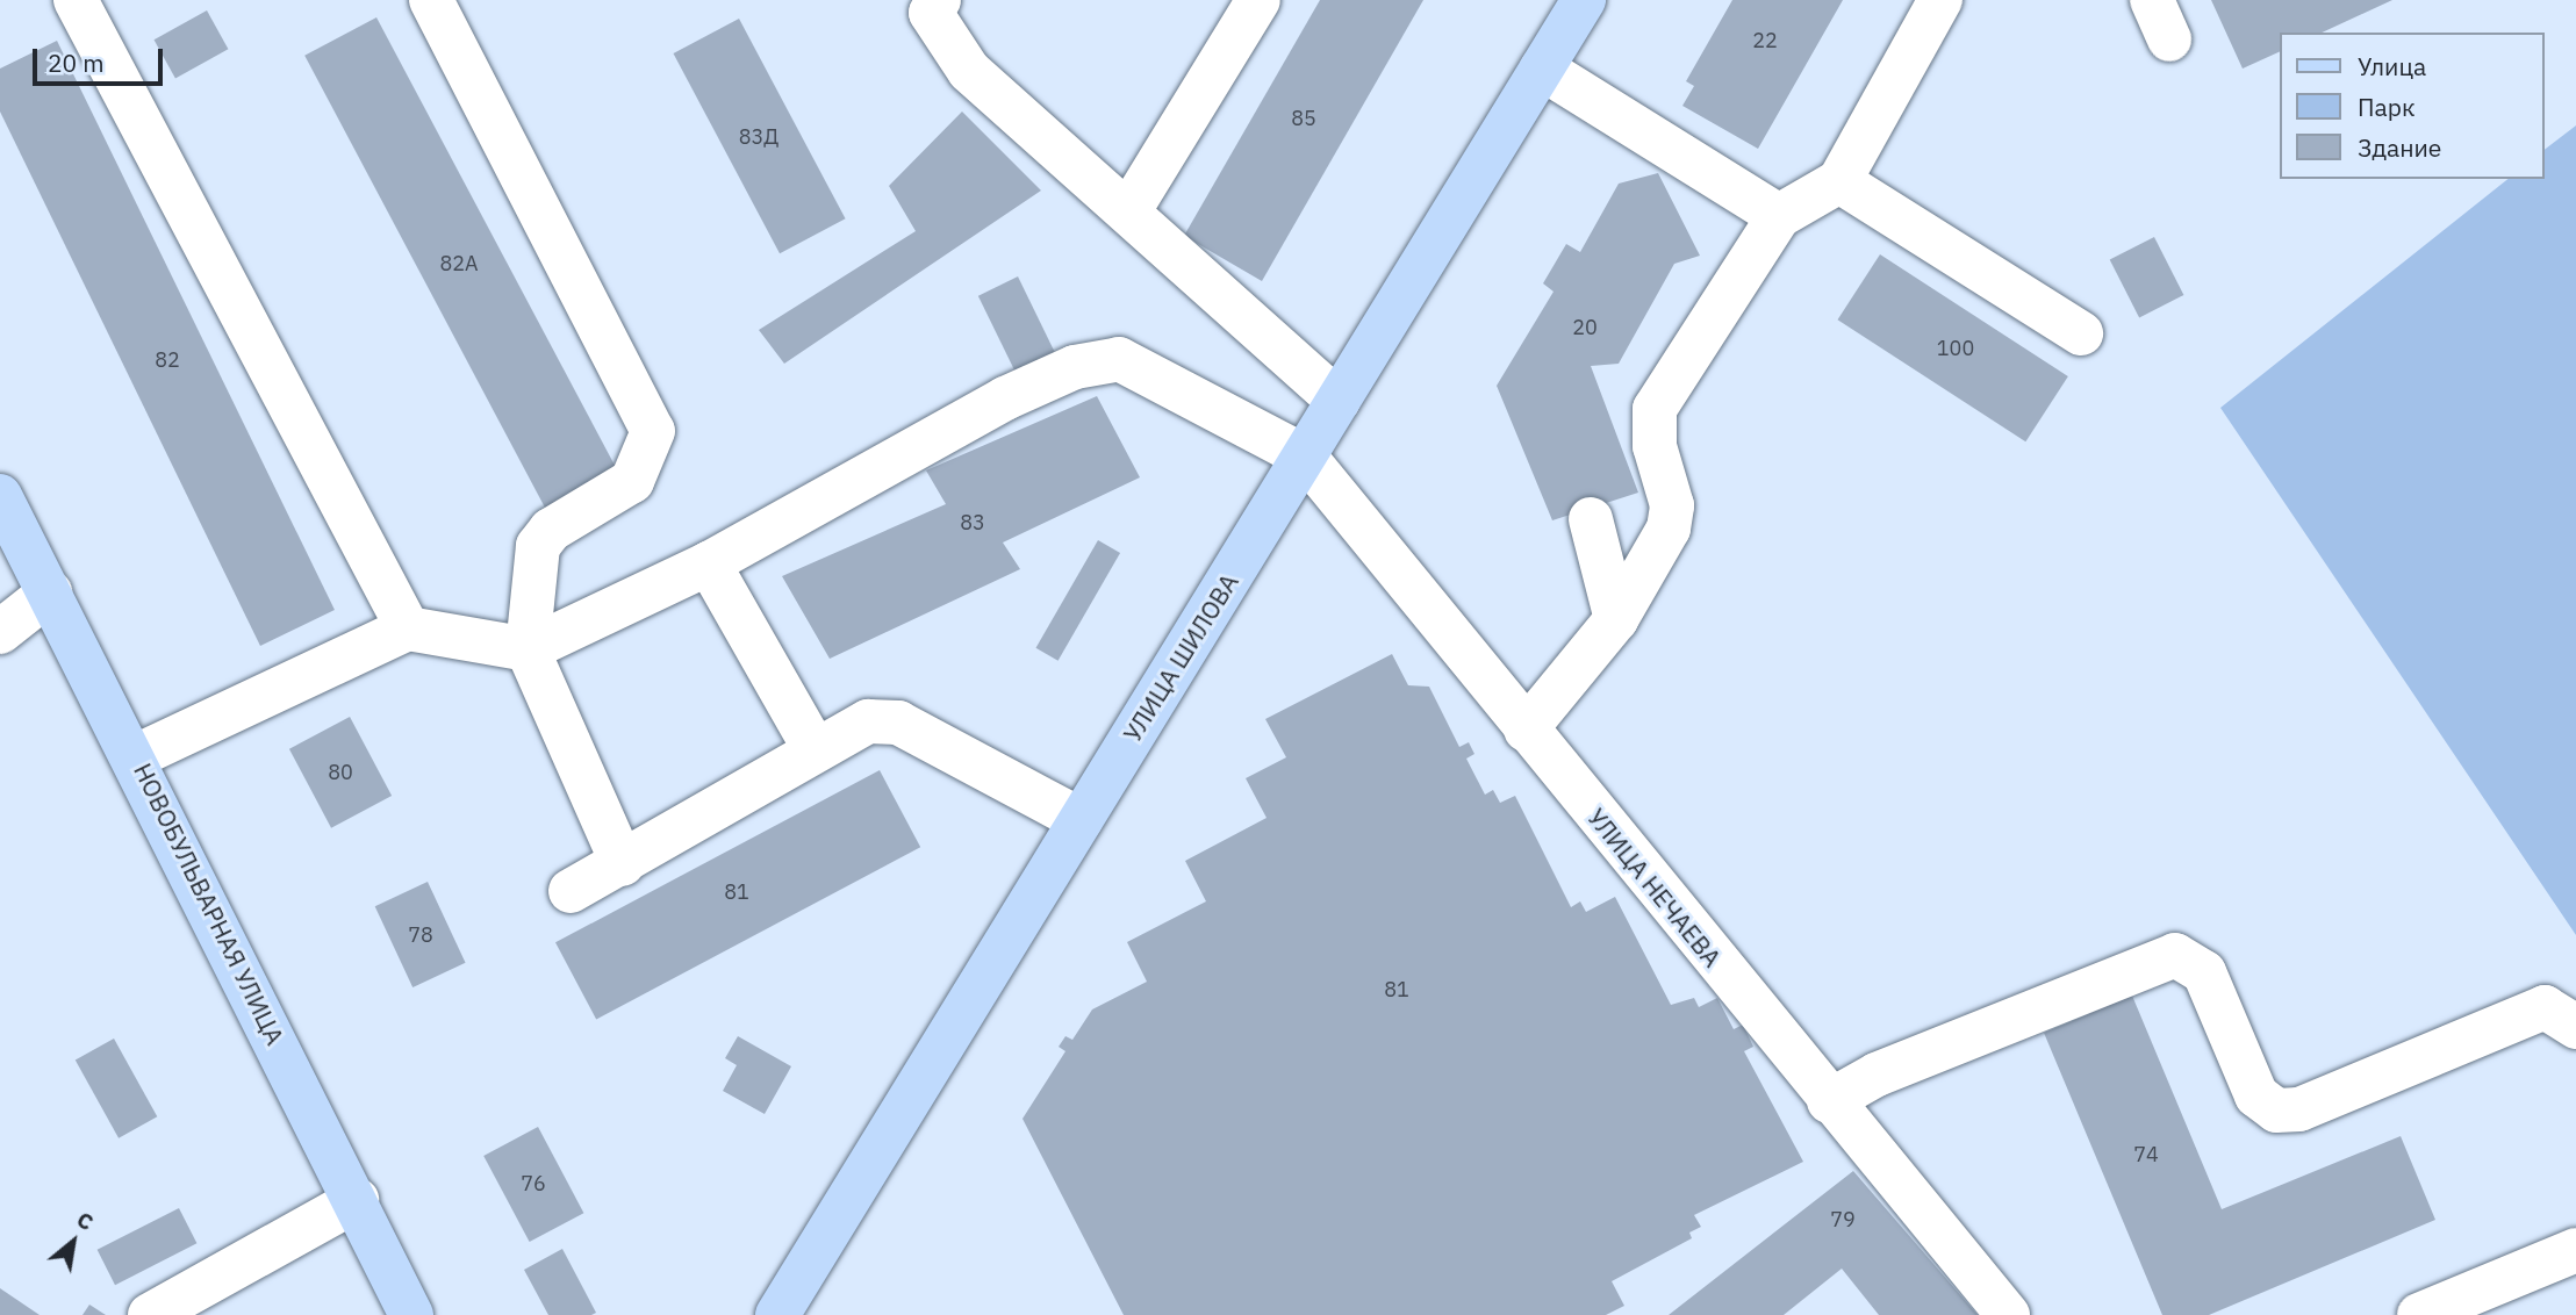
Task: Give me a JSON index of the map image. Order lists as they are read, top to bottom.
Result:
{
  "streets": {
    "main road": ["УЛИЦА ШИЛОВА", "НОВОБУЛЬВАРНАЯ УЛИЦА"],
    "street": ["УЛИЦА НЕЧАЕВА"]
  },
  "crossings": [
    ["УЛИЦА ШИЛОВА", "УЛИЦА НЕЧАЕВА"]
  ],
  "house_numbers": [
    "22",
    "85",
    "83Д",
    "82А",
    "20",
    "100",
    "82",
    "83",
    "80",
    "81",
    "78",
    "81",
    "74",
    "76",
    "79"
  ],
  "legend": ["Улица", "Парк", "Здание"],
  "scale_bar": "20 m",
  "north": "top right"
}
